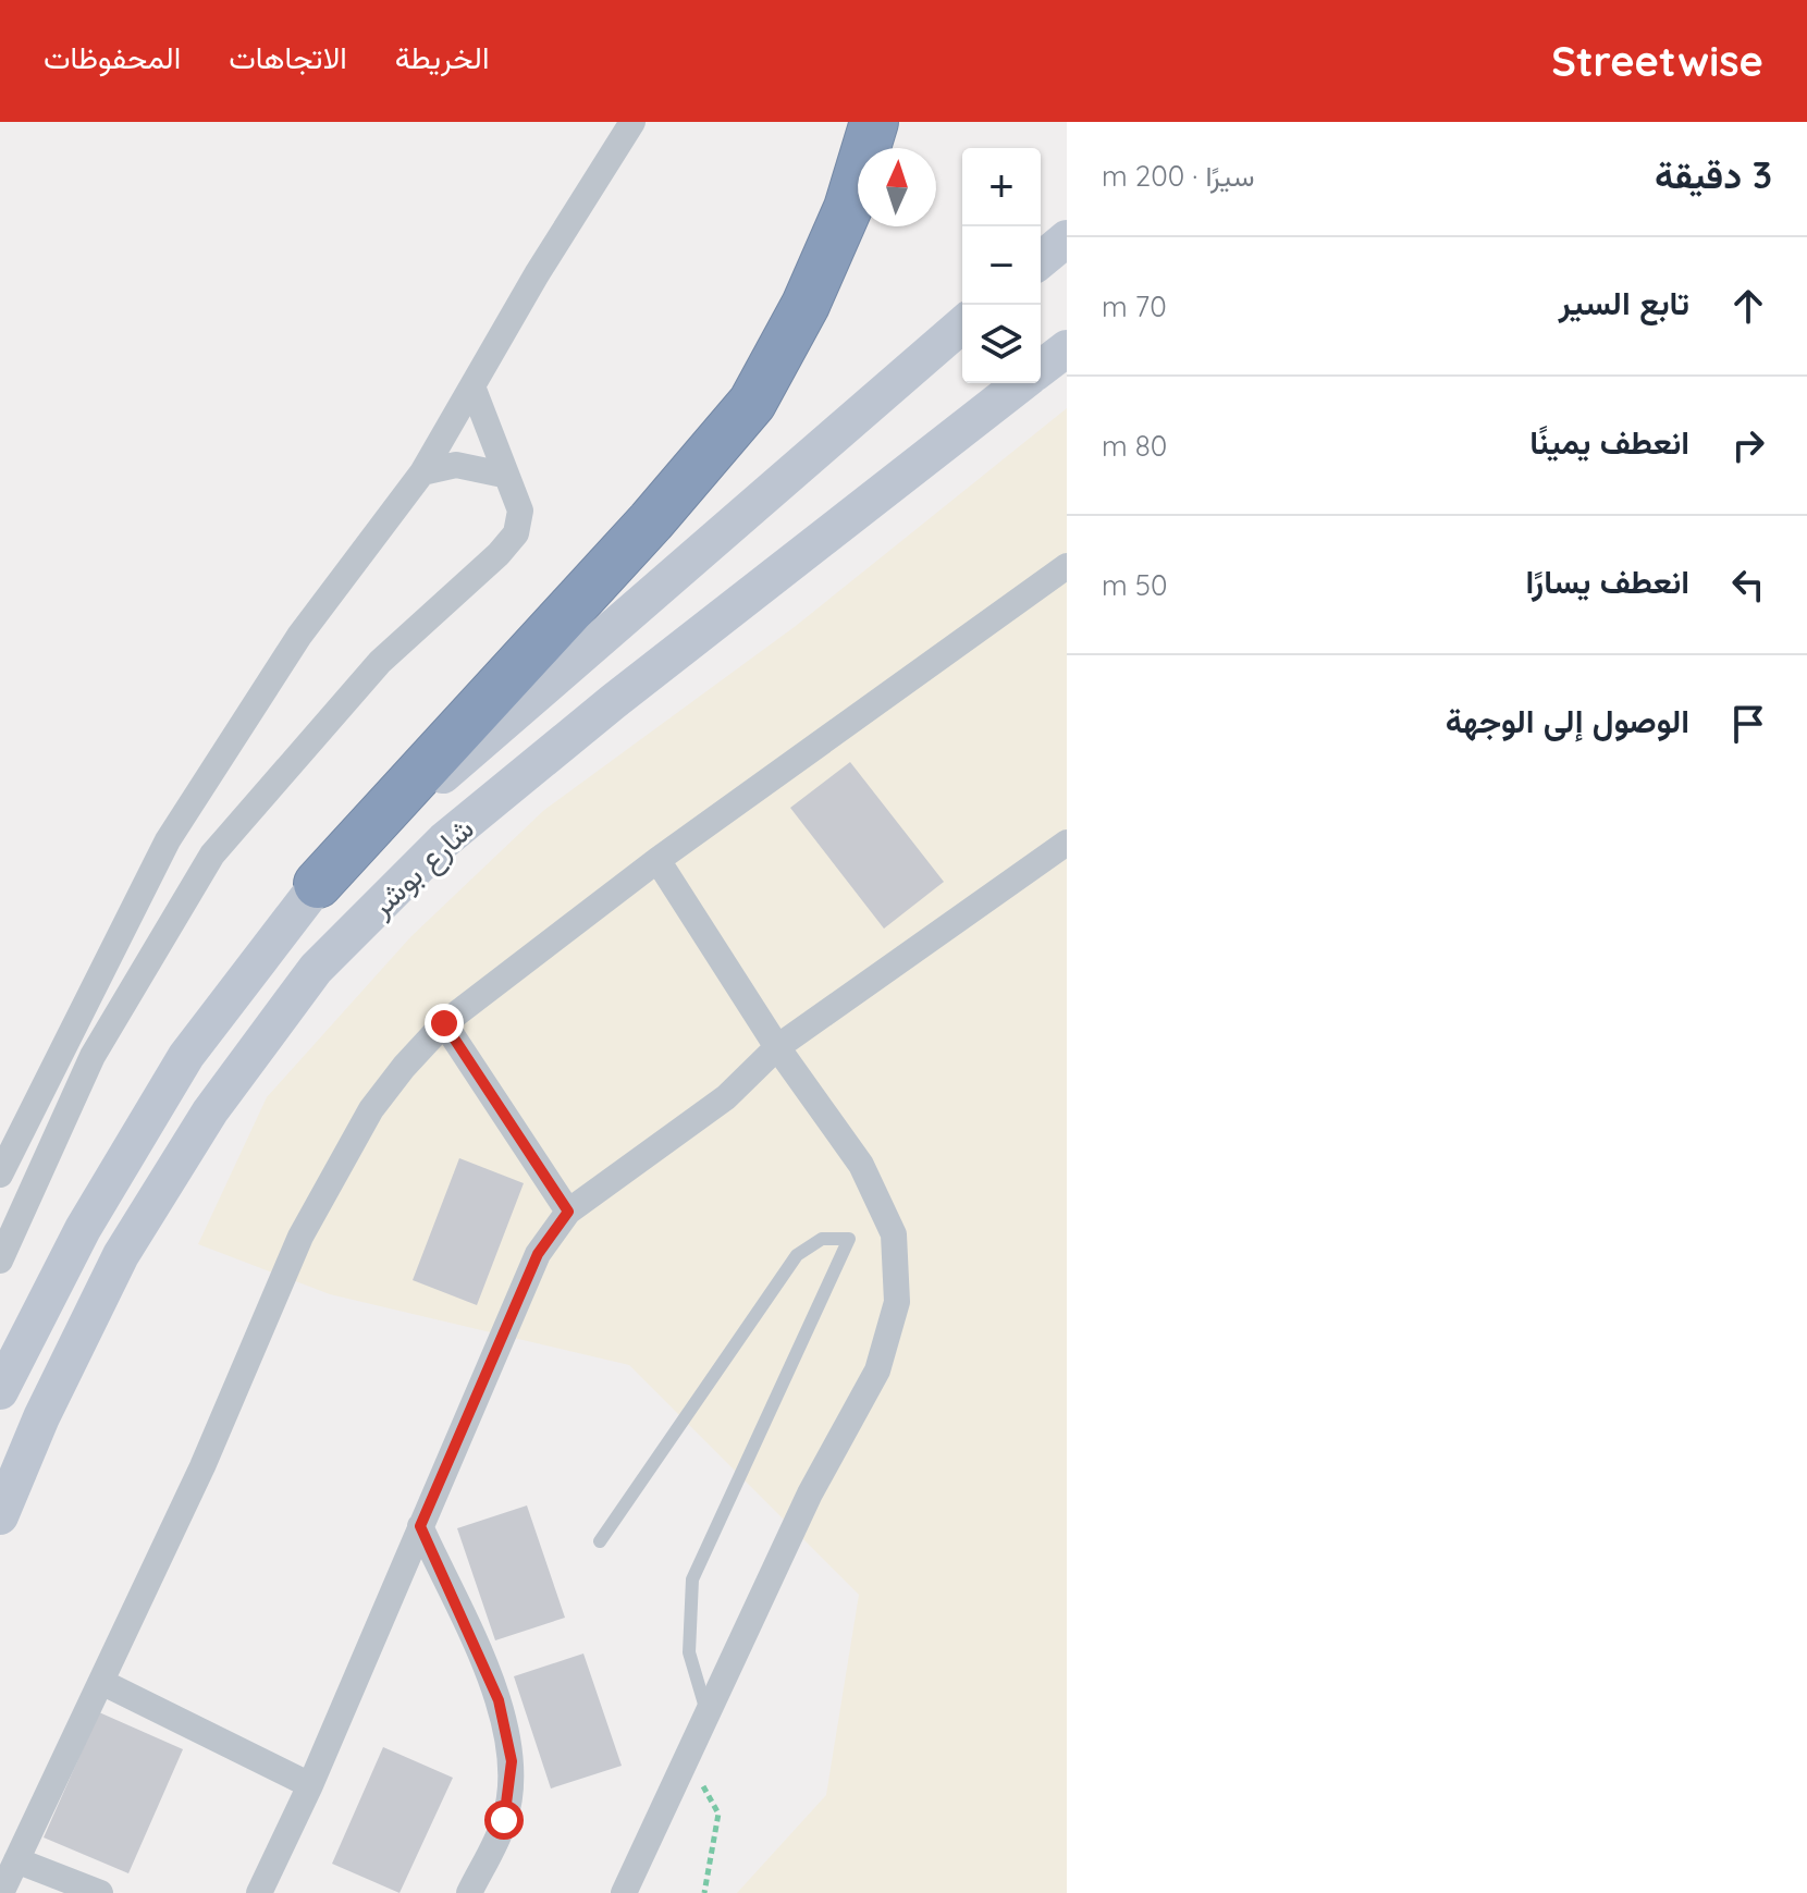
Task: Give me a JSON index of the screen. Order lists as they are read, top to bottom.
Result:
{
  "streets": {
    "main road": ["شارع بوشر"]
  },
  "north": "top",
  "page": {
    "header": "Streetwise",
    "nav": ["الخريطة", "الاتجاهات", "المحفوظات"],
    "heading": ["3 دقيقة", "سيرًا · 200 m"],
    "map_buttons": ["+", "−"],
    "list": [
      ["تابع السير", "70 m"],
      ["انعطف يمينًا", "80 m"],
      ["انعطف يسارًا", "50 m"],
      "الوصول إلى الوجهة"
    ]
  }
}
